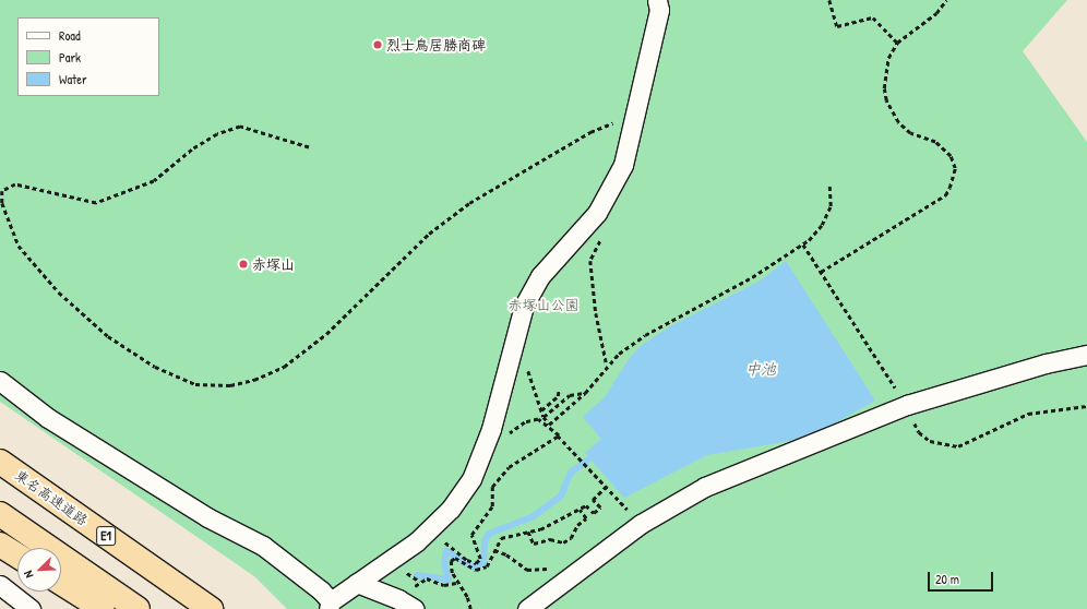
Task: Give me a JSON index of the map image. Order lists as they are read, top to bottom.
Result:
{
  "streets": {
    "highway": ["東名高速道路", "E1"]
  },
  "water": ["中池"],
  "parks": ["赤塚山公園"],
  "places": ["烈士鳥居勝商碑", "赤塚山"],
  "legend": ["Road", "Park", "Water"],
  "scale_bar": "20 m",
  "north": "bottom left"
}
